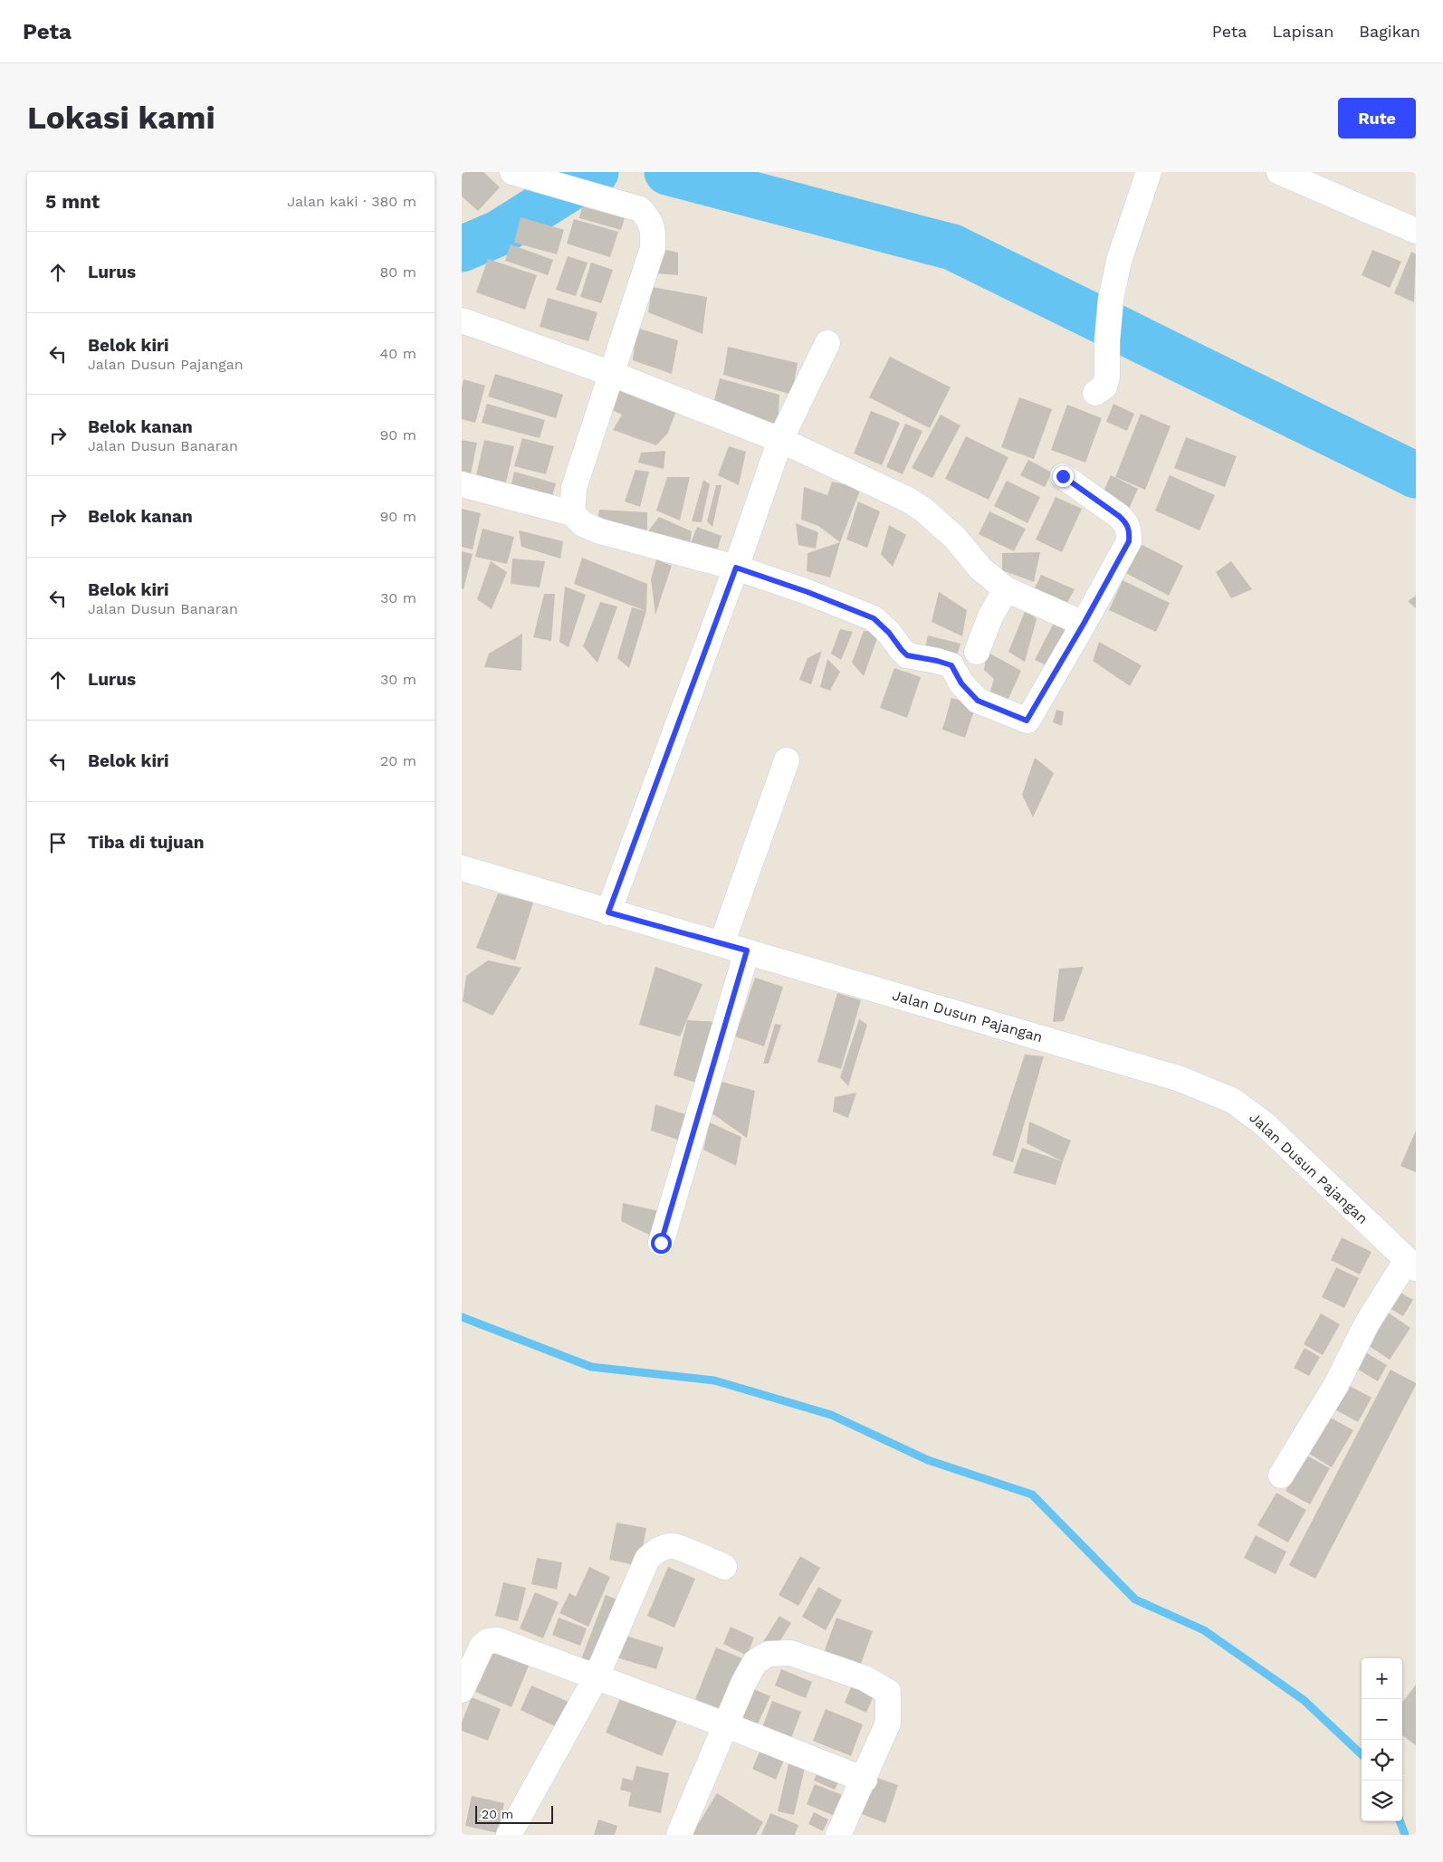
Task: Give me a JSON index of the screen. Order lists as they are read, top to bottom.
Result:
{
  "streets": {
    "street": ["Jalan Dusun Pajangan"]
  },
  "scale_bar": "20 m",
  "page": {
    "header": "Peta",
    "nav": ["Peta", "Lapisan", "Bagikan"],
    "buttons": "Rute",
    "title": "Lokasi kami",
    "heading": ["5 mnt", "Jalan kaki · 380 m"],
    "list": [
      ["Lurus", "80 m"],
      ["Belok kiri", "Jalan Dusun Pajangan", "40 m"],
      ["Belok kanan", "Jalan Dusun Banaran", "90 m"],
      ["Belok kanan", "90 m"],
      ["Belok kiri", "Jalan Dusun Banaran", "30 m"],
      ["Lurus", "30 m"],
      ["Belok kiri", "20 m"],
      "Tiba di tujuan"
    ],
    "map_buttons": ["+", "−"],
    "scale": "20 m"
  }
}
